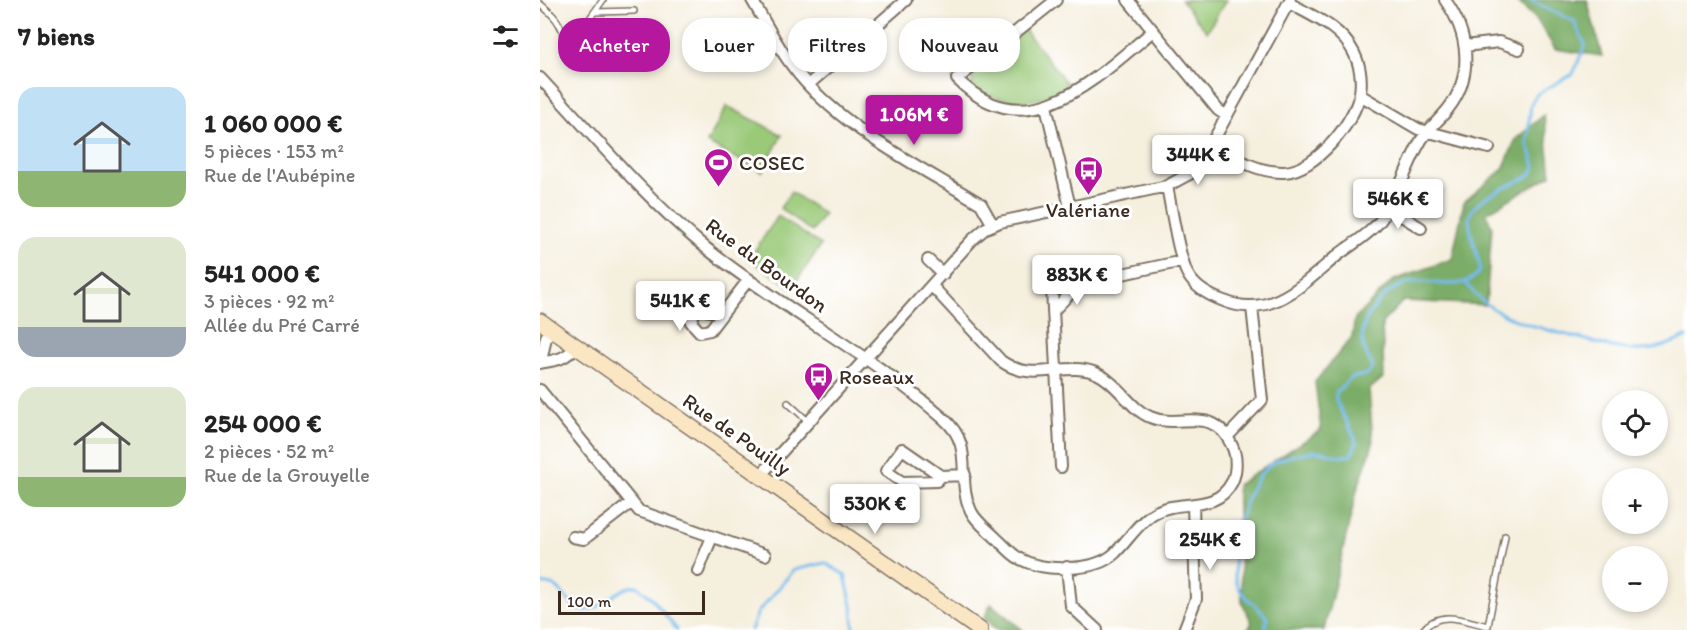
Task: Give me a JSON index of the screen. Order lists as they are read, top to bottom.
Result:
{
  "streets": {
    "main road": ["Rue de Pouilly"],
    "street": ["Rue du Bourdon"]
  },
  "places": {
    "sports": ["COSEC"],
    "bus stop": ["Valériane", "Roseaux"]
  },
  "scale_bar": "100 m",
  "page": {
    "heading": "7 biens",
    "chip": [
      "Acheter",
      "Louer",
      "Filtres",
      "Nouveau"
    ],
    "list": [
      {
        "name": "1 060 000 €",
        "note": "5 pièces · 153 m² · Rue de l'Aubépine"
      },
      {
        "name": "541 000 €",
        "note": "3 pièces · 92 m² · Allée du Pré Carré"
      },
      {
        "name": "254 000 €",
        "note": "2 pièces · 52 m² · Rue de la Grouyelle"
      }
    ],
    "price": [
      "1.06M €",
      "344K €",
      "546K €",
      "883K €",
      "541K €",
      "530K €",
      "254K €"
    ],
    "map_buttons": ["+", "−"],
    "scale": "100 m"
  }
}
